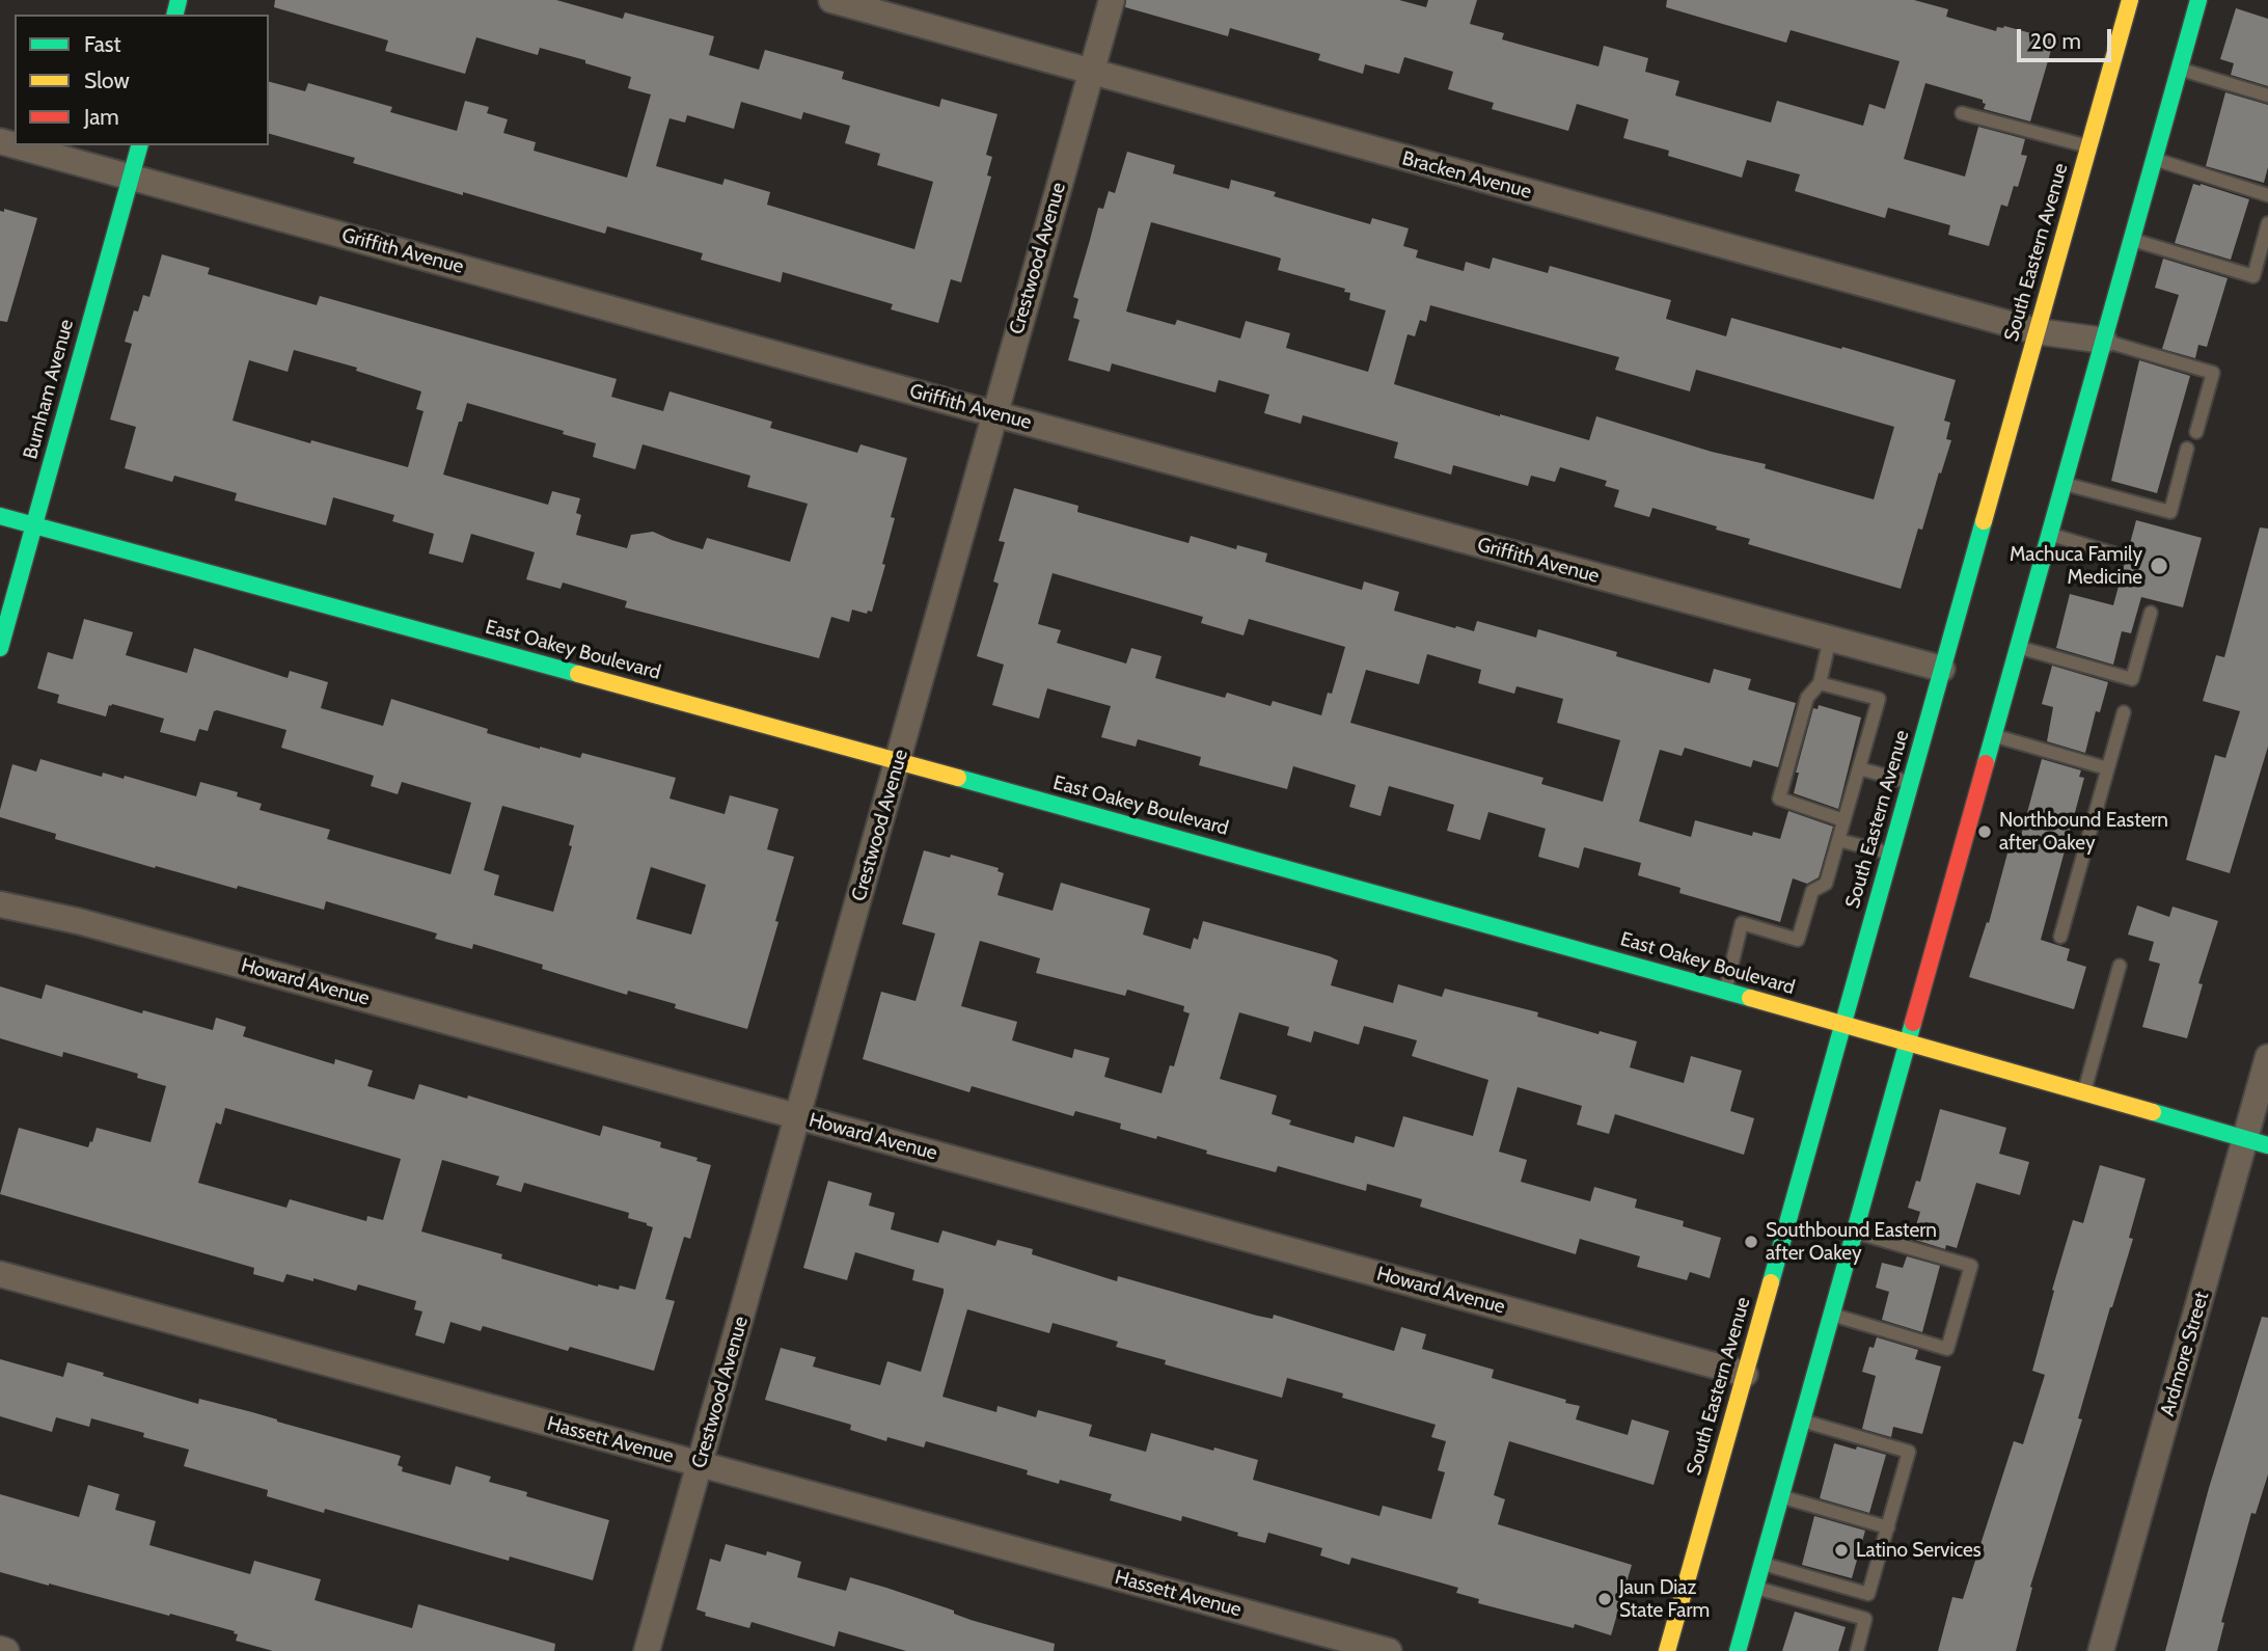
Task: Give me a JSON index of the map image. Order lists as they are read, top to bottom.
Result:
{
  "streets": {
    "main road": ["South Eastern Avenue", "Burnham Avenue", "East Oakey Boulevard"],
    "street": [
      "Bracken Avenue",
      "Griffith Avenue",
      "Crestwood Avenue",
      "Howard Avenue",
      "Ardmore Street",
      "Hassett Avenue"
    ]
  },
  "crossings": [
    ["Bracken Avenue", "South Eastern Avenue"],
    ["Bracken Avenue", "Crestwood Avenue"],
    ["Griffith Avenue", "South Eastern Avenue"],
    ["Griffith Avenue", "Crestwood Avenue"],
    ["Griffith Avenue", "Burnham Avenue"],
    ["South Eastern Avenue", "East Oakey Boulevard"],
    ["South Eastern Avenue", "Howard Avenue"],
    ["Crestwood Avenue", "East Oakey Boulevard"],
    ["Crestwood Avenue", "Howard Avenue"],
    ["Crestwood Avenue", "Hassett Avenue"],
    ["Burnham Avenue", "East Oakey Boulevard"],
    ["East Oakey Boulevard", "Ardmore Street"]
  ],
  "places": [
    "Machuca Family Medicine",
    "Northbound Eastern after Oakey",
    "Southbound Eastern after Oakey",
    "Latino Services",
    "Jaun Diaz State Farm"
  ],
  "legend": ["Fast", "Slow", "Jam"],
  "scale_bar": "20 m"
}
